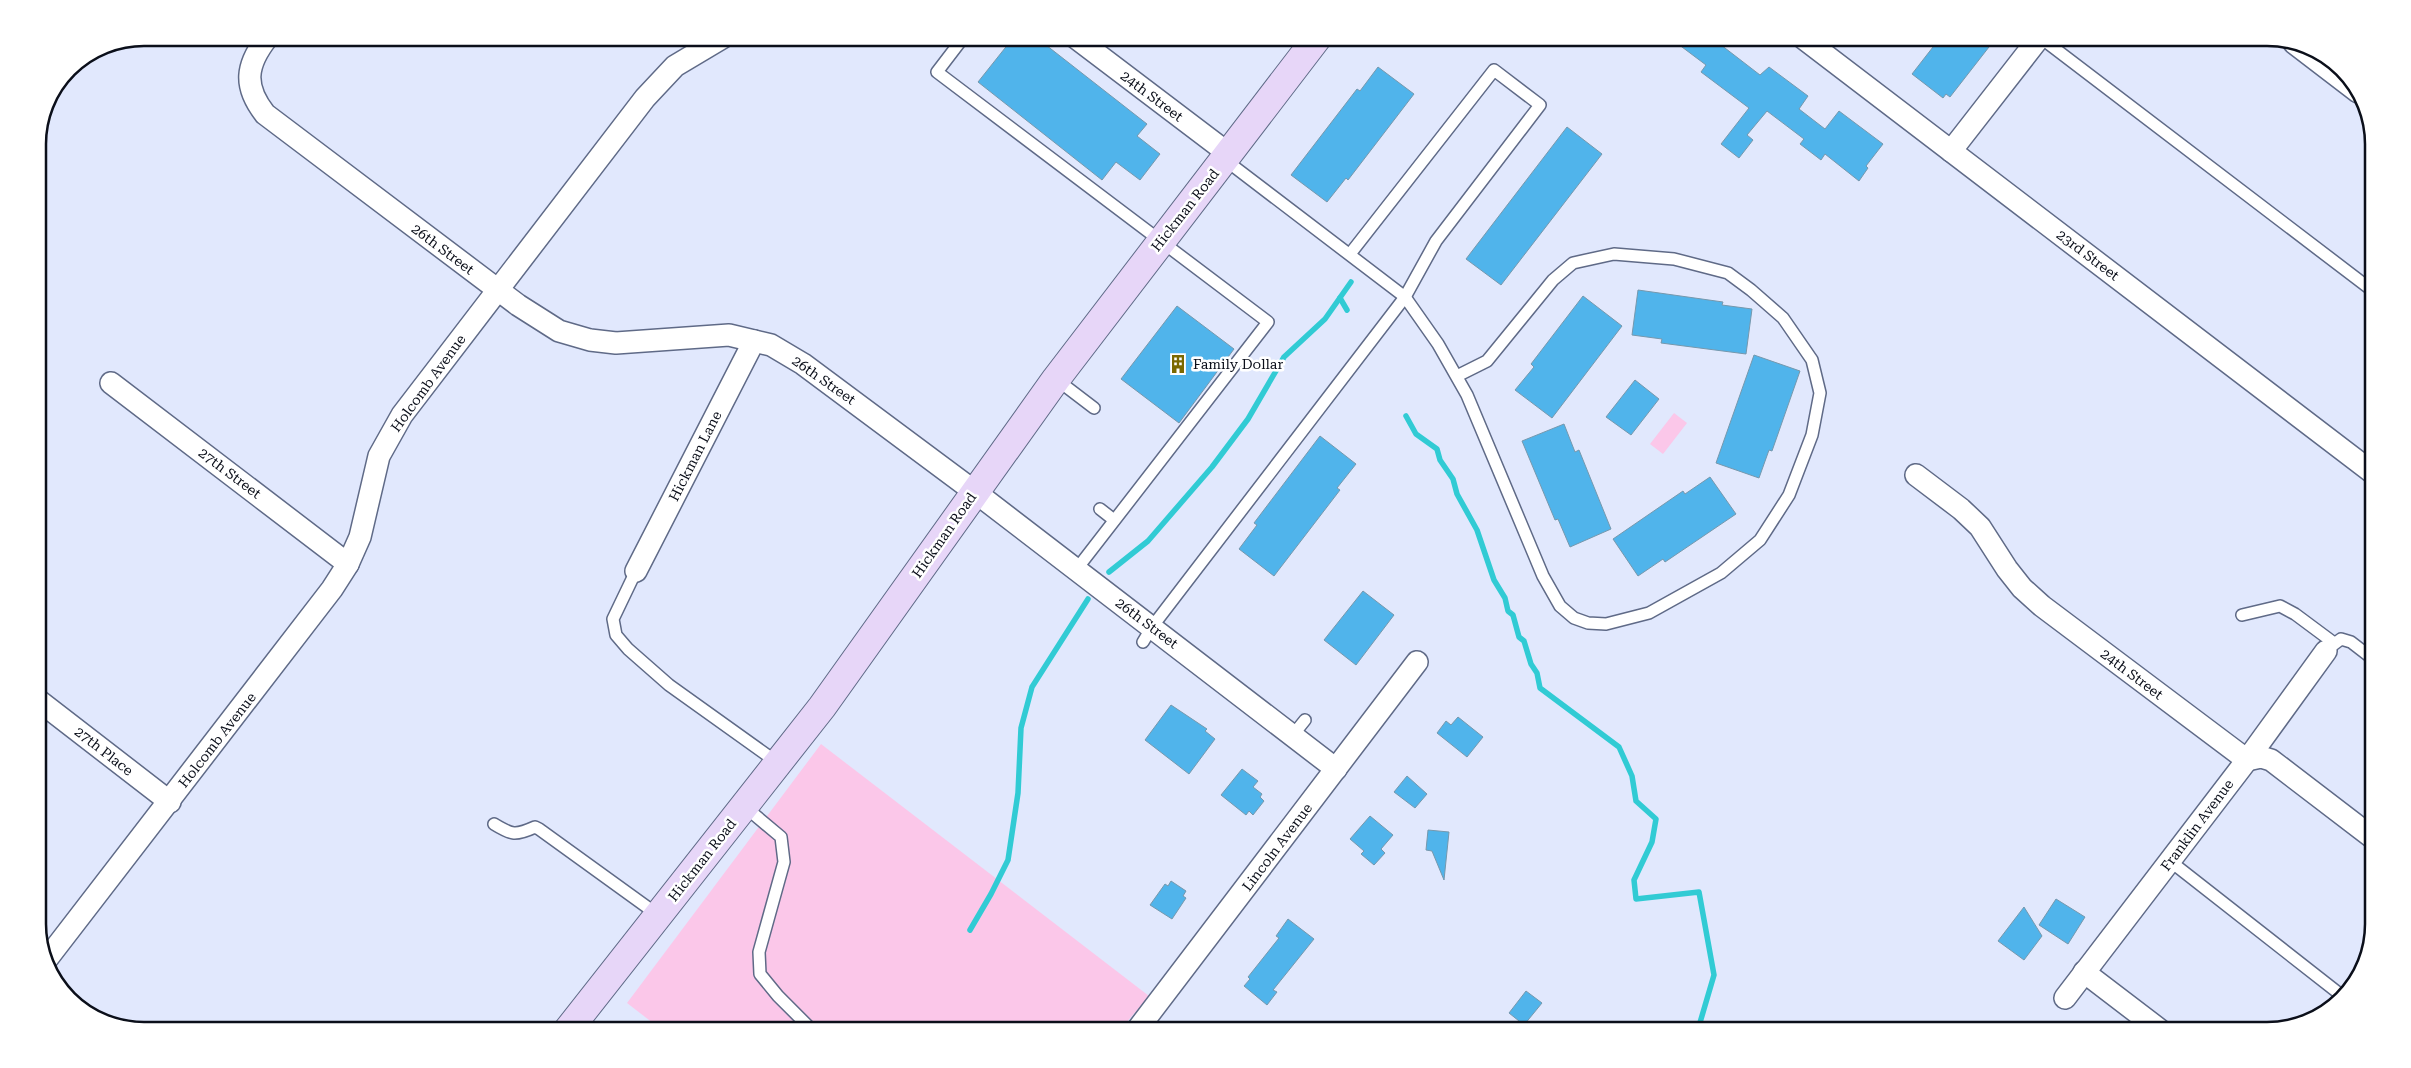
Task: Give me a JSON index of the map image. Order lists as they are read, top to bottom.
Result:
{
  "streets": {
    "main road": ["Hickman Road"],
    "street": [
      "24th Street",
      "26th Street",
      "23rd Street",
      "Holcomb Avenue",
      "Hickman Lane",
      "27th Street",
      "27th Place",
      "Franklin Avenue",
      "Lincoln Avenue"
    ]
  },
  "crossings": [
    ["24th Street", "Hickman Road"],
    ["24th Street", "Franklin Avenue"],
    ["Hickman Road", "26th Street"],
    ["26th Street", "Holcomb Avenue"],
    ["26th Street", "Hickman Lane"],
    ["26th Street", "Lincoln Avenue"],
    ["Holcomb Avenue", "27th Street"],
    ["Holcomb Avenue", "27th Place"]
  ],
  "places": {
    "building": ["Family Dollar"]
  }
}
